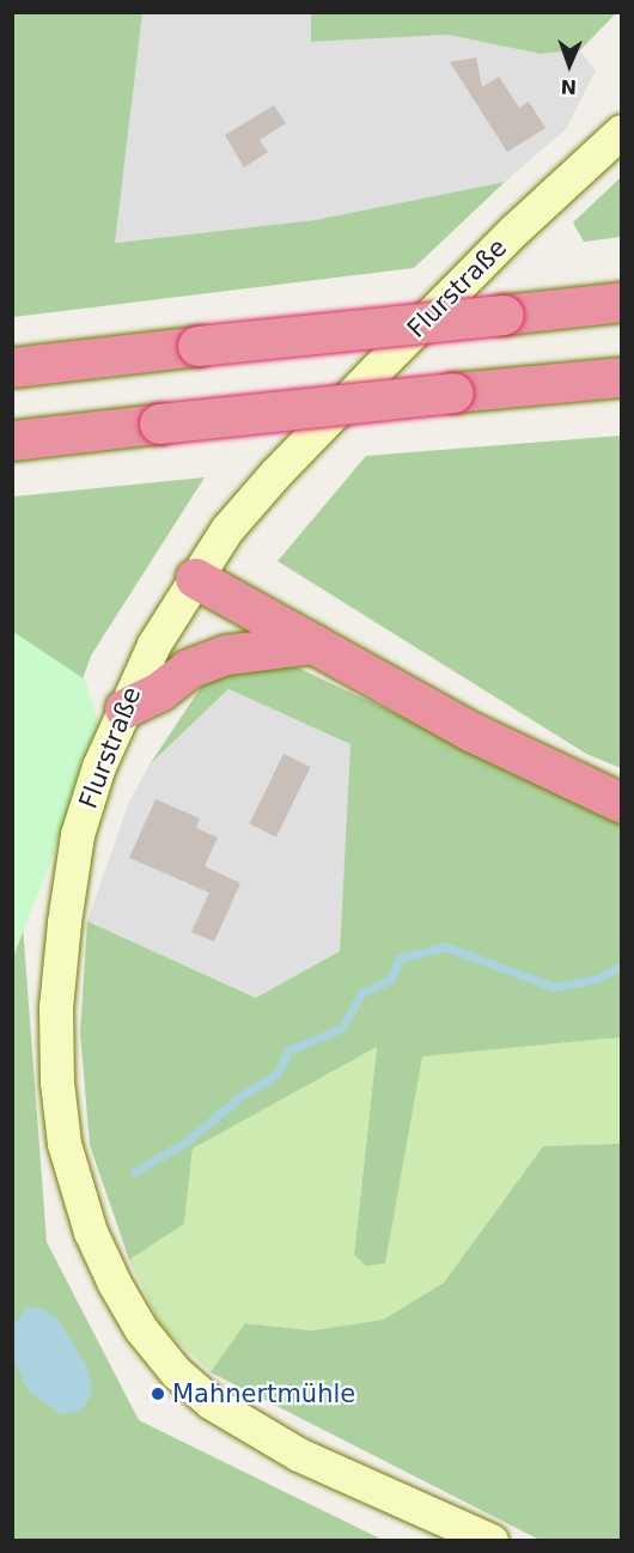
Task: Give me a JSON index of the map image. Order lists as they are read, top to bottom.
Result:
{
  "streets": {
    "main road": ["Flurstraße"]
  },
  "places": ["Mahnertmühle"],
  "north": "bottom"
}
